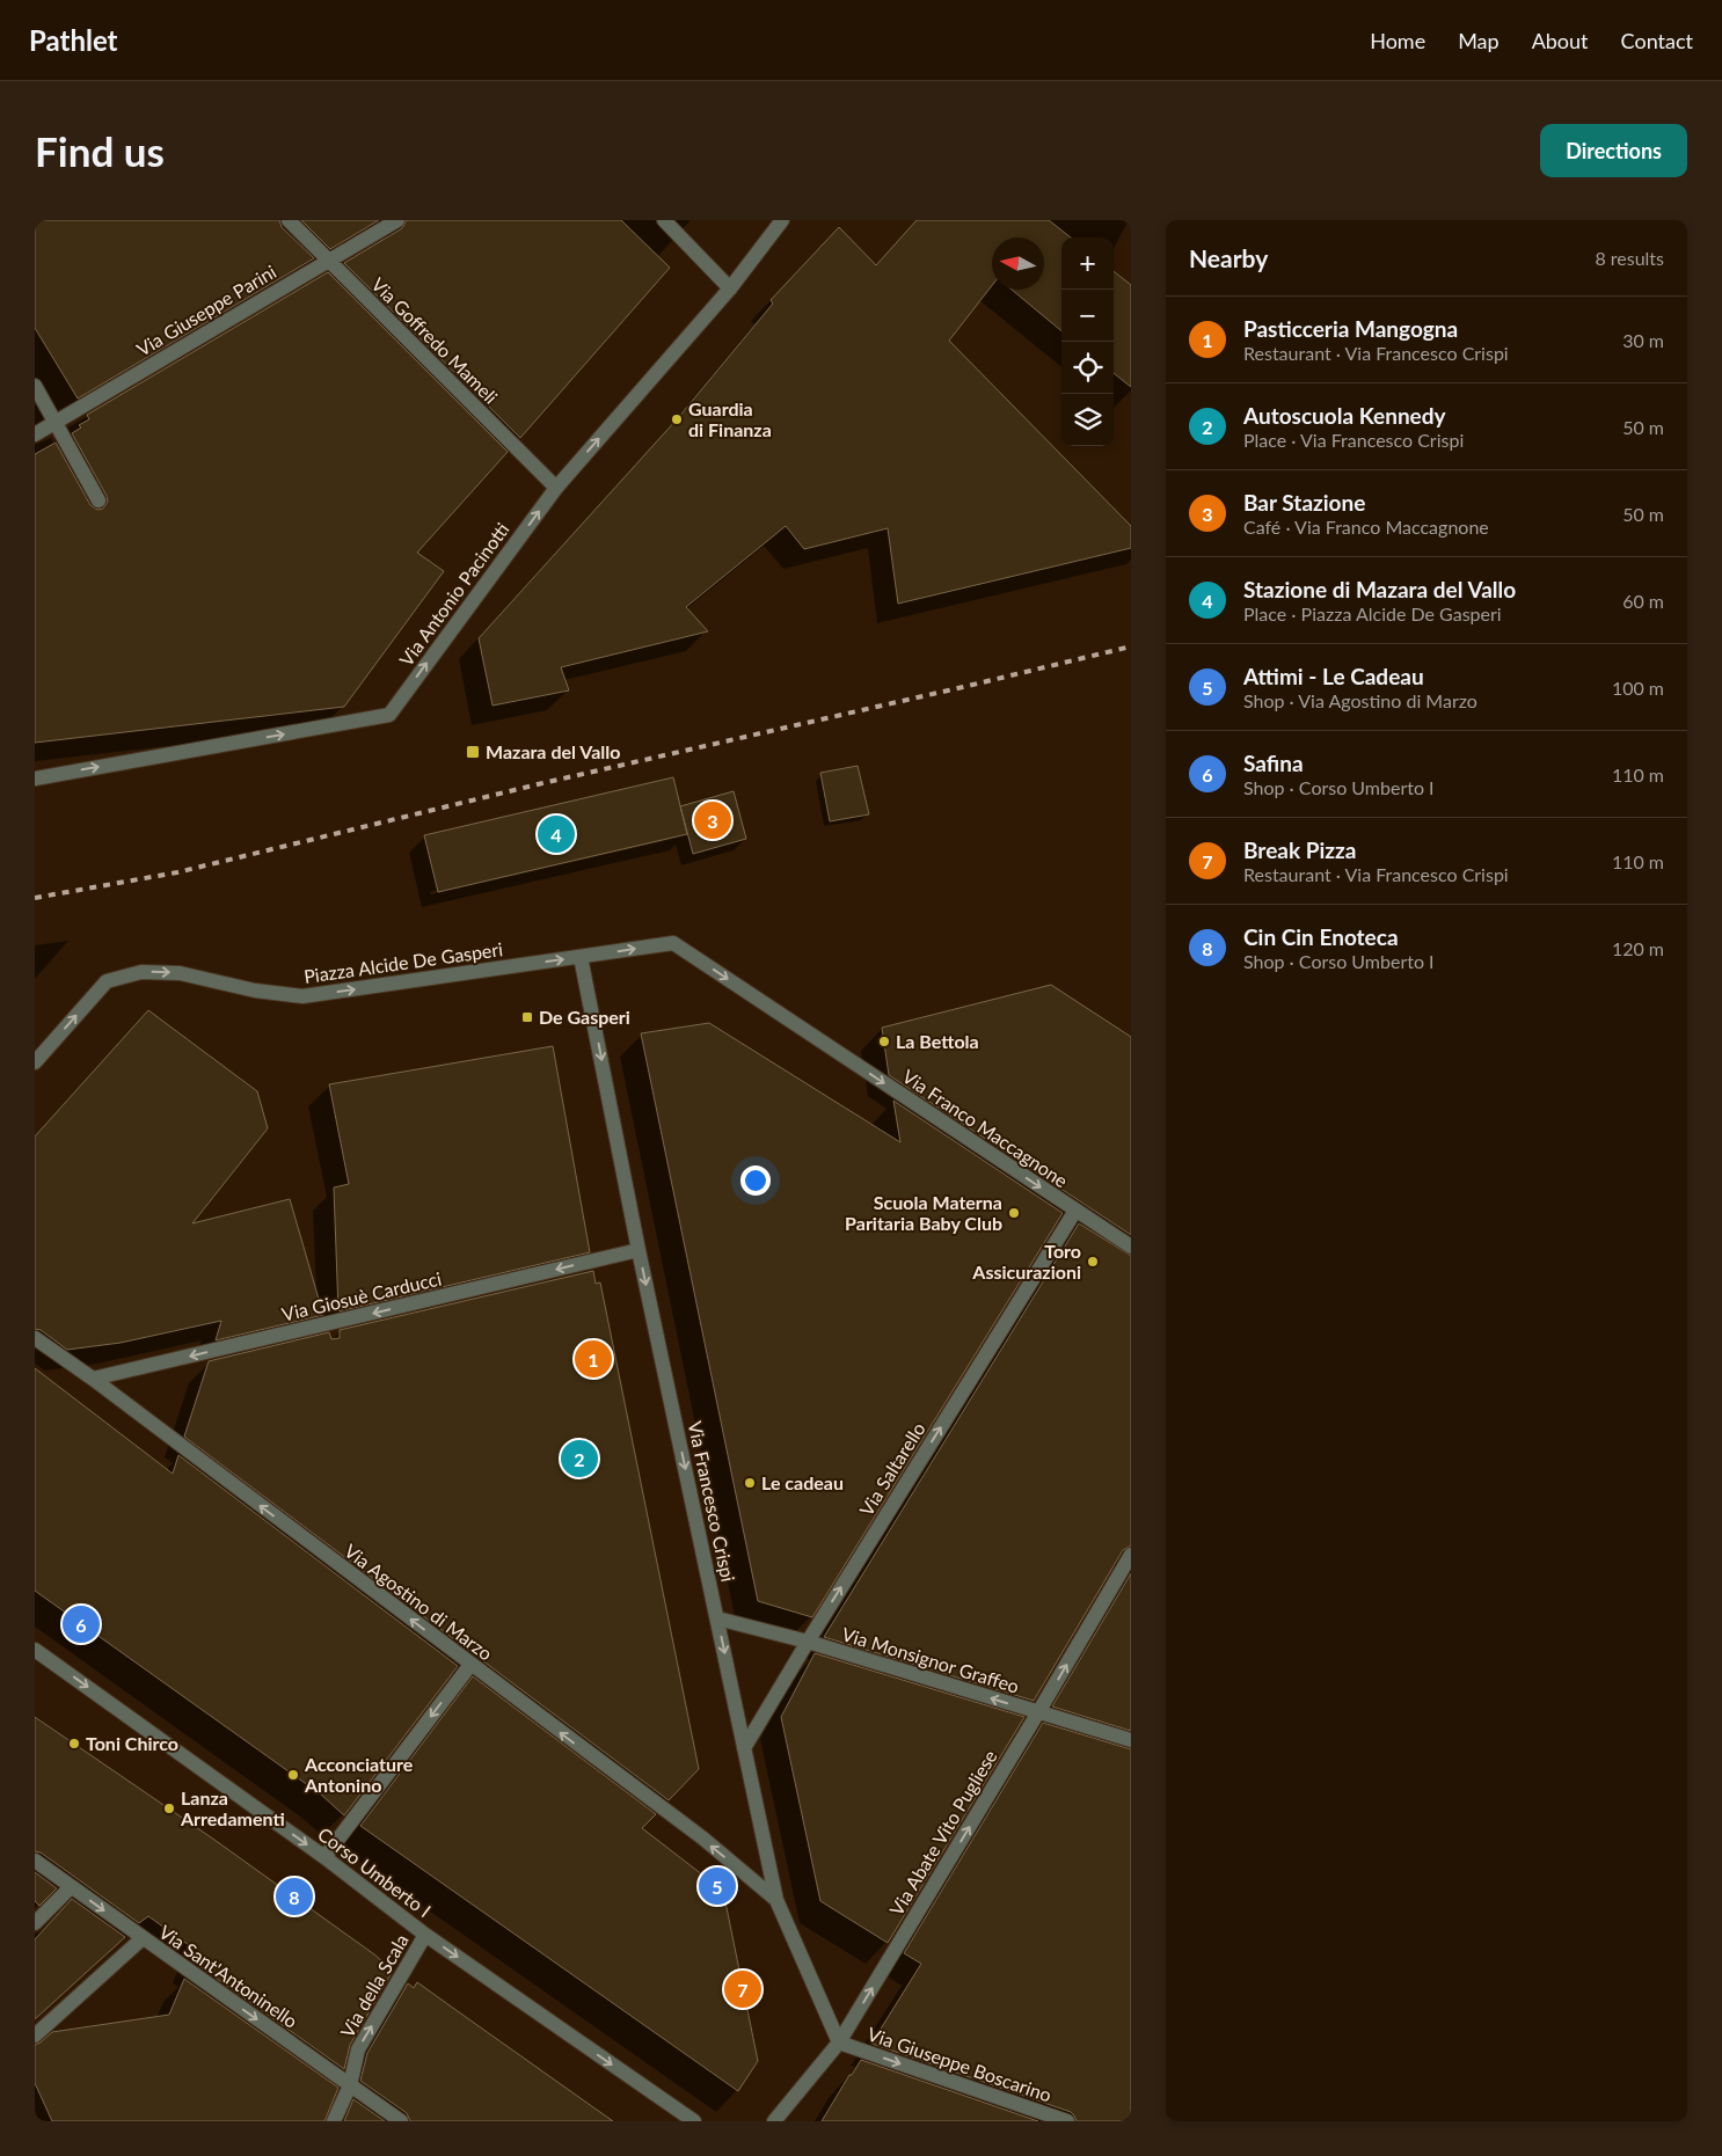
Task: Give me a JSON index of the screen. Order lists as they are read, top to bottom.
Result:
{
  "streets": {
    "street": [
      "Via Giuseppe Parini",
      "Via Goffredo Mameli",
      "Via Antonio Pacinotti",
      "Piazza Alcide De Gasperi",
      "Via Franco Maccagnone",
      "Via Giosuè Carducci",
      "Via Saltarello",
      "Via Francesco Crispi",
      "Via Agostino di Marzo",
      "Via Monsignor Graffeo",
      "Via Abate Vito Pugliese",
      "Corso Umberto I",
      "Via Sant'Antoninello",
      "Via della Scala",
      "Via Giuseppe Boscarino"
    ]
  },
  "crossings": [
    ["Via Giuseppe Parini", "Via Goffredo Mameli"],
    ["Via Goffredo Mameli", "Via Antonio Pacinotti"],
    ["Piazza Alcide De Gasperi", "Via Franco Maccagnone"],
    ["Piazza Alcide De Gasperi", "Via Francesco Crispi"],
    ["Via Franco Maccagnone", "Via Saltarello"],
    ["Via Giosuè Carducci", "Via Francesco Crispi"],
    ["Via Giosuè Carducci", "Via Agostino di Marzo"],
    ["Via Saltarello", "Via Francesco Crispi"],
    ["Via Saltarello", "Via Monsignor Graffeo"],
    ["Via Francesco Crispi", "Via Agostino di Marzo"],
    ["Via Francesco Crispi", "Via Monsignor Graffeo"],
    ["Via Francesco Crispi", "Via Abate Vito Pugliese"],
    ["Via Francesco Crispi", "Via Giuseppe Boscarino"],
    ["Via Monsignor Graffeo", "Via Abate Vito Pugliese"],
    ["Via Abate Vito Pugliese", "Via Giuseppe Boscarino"],
    ["Corso Umberto I", "Via della Scala"],
    ["Via Sant'Antoninello", "Via della Scala"]
  ],
  "one_way": [
    "Via Antonio Pacinotti",
    "Piazza Alcide De Gasperi",
    "Via Franco Maccagnone",
    "Via Giosuè Carducci",
    "Via Saltarello",
    "Via Francesco Crispi",
    "Via Agostino di Marzo",
    "Via Monsignor Graffeo",
    "Via Abate Vito Pugliese",
    "Corso Umberto I",
    "Via Sant'Antoninello",
    "Via della Scala",
    "Via Giuseppe Boscarino"
  ],
  "places": {
    "other": [
      "Guardia di Finanza",
      "La Bettola",
      "Scuola Materna Paritaria Baby Club",
      "Toro Assicurazioni",
      "Le cadeau",
      "Toni Chirco",
      "Acconciature Antonino",
      "Lanza Arredamenti"
    ],
    "transit": ["Mazara del Vallo", "De Gasperi"]
  },
  "north": "left",
  "page": {
    "header": "Pathlet",
    "nav": [
      "Home",
      "Map",
      "About",
      "Contact"
    ],
    "buttons": "Directions",
    "title": "Find us",
    "heading": ["Nearby", "8 results"],
    "map_buttons": ["+", "−"],
    "list": [
      {
        "mark": "1",
        "name": "Pasticceria Mangogna",
        "note": "Restaurant · Via Francesco Crispi",
        "value": "30 m"
      },
      {
        "mark": "2",
        "name": "Autoscuola Kennedy",
        "note": "Place · Via Francesco Crispi",
        "value": "50 m"
      },
      {
        "mark": "3",
        "name": "Bar Stazione",
        "note": "Café · Via Franco Maccagnone",
        "value": "50 m"
      },
      {
        "mark": "4",
        "name": "Stazione di Mazara del Vallo",
        "note": "Place · Piazza Alcide De Gasperi",
        "value": "60 m"
      },
      {
        "mark": "5",
        "name": "Attimi - Le Cadeau",
        "note": "Shop · Via Agostino di Marzo",
        "value": "100 m"
      },
      {
        "mark": "6",
        "name": "Safina",
        "note": "Shop · Corso Umberto I",
        "value": "110 m"
      },
      {
        "mark": "7",
        "name": "Break Pizza",
        "note": "Restaurant · Via Francesco Crispi",
        "value": "110 m"
      },
      {
        "mark": "8",
        "name": "Cin Cin Enoteca",
        "note": "Shop · Corso Umberto I",
        "value": "120 m"
      }
    ],
    "pins": [
      "3",
      "4",
      "1",
      "2",
      "6",
      "5",
      "8",
      "7"
    ]
  }
}
